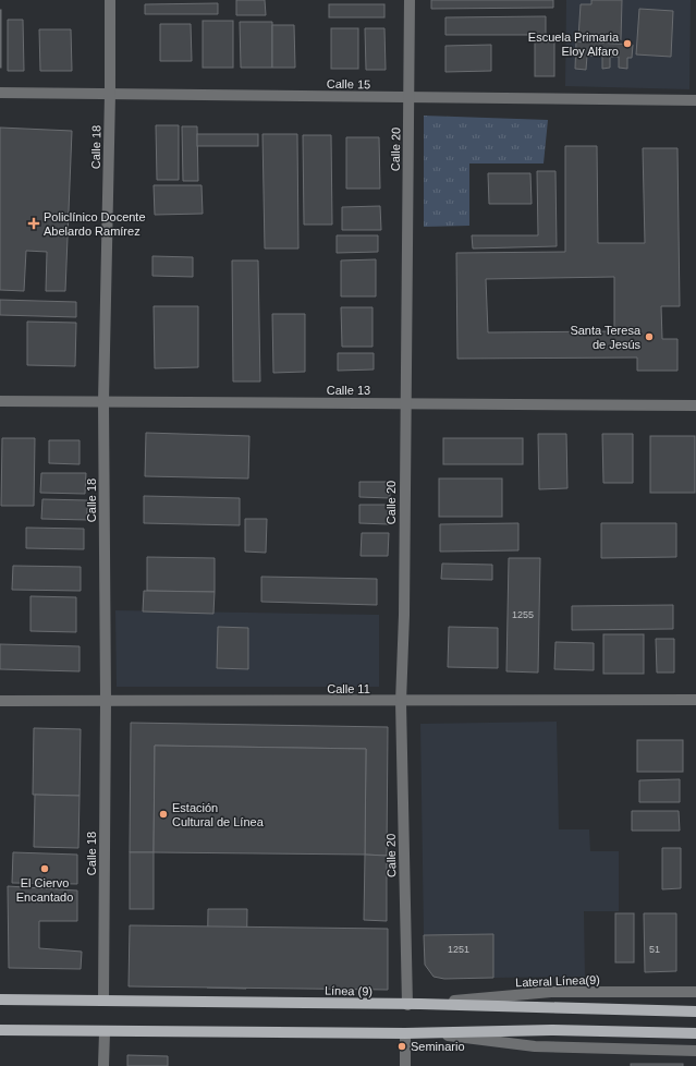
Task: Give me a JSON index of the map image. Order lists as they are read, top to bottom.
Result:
{
  "streets": {
    "main road": ["Línea (9)"],
    "street": [
      "Calle 15",
      "Calle 18",
      "Calle 20",
      "Calle 13",
      "Calle 11",
      "Lateral Línea(9)"
    ]
  },
  "crossings": [
    ["Calle 15", "Calle 18"],
    ["Calle 15", "Calle 20"],
    ["Calle 18", "Calle 13"],
    ["Calle 18", "Calle 11"],
    ["Calle 18", "Línea (9)"],
    ["Calle 20", "Calle 13"],
    ["Calle 20", "Calle 11"],
    ["Calle 20", "Línea (9)"],
    ["Lateral Línea(9)", "Línea (9)"]
  ],
  "places": {
    "other": [
      "Escuela Primaria Eloy Alfaro",
      "Santa Teresa de Jesús",
      "Estación Cultural de Línea",
      "El Ciervo Encantado",
      "Seminario"
    ],
    "health": ["Policlínico Docente Abelardo Ramírez"]
  },
  "house_numbers": ["1255", "1251", "51"]
}
